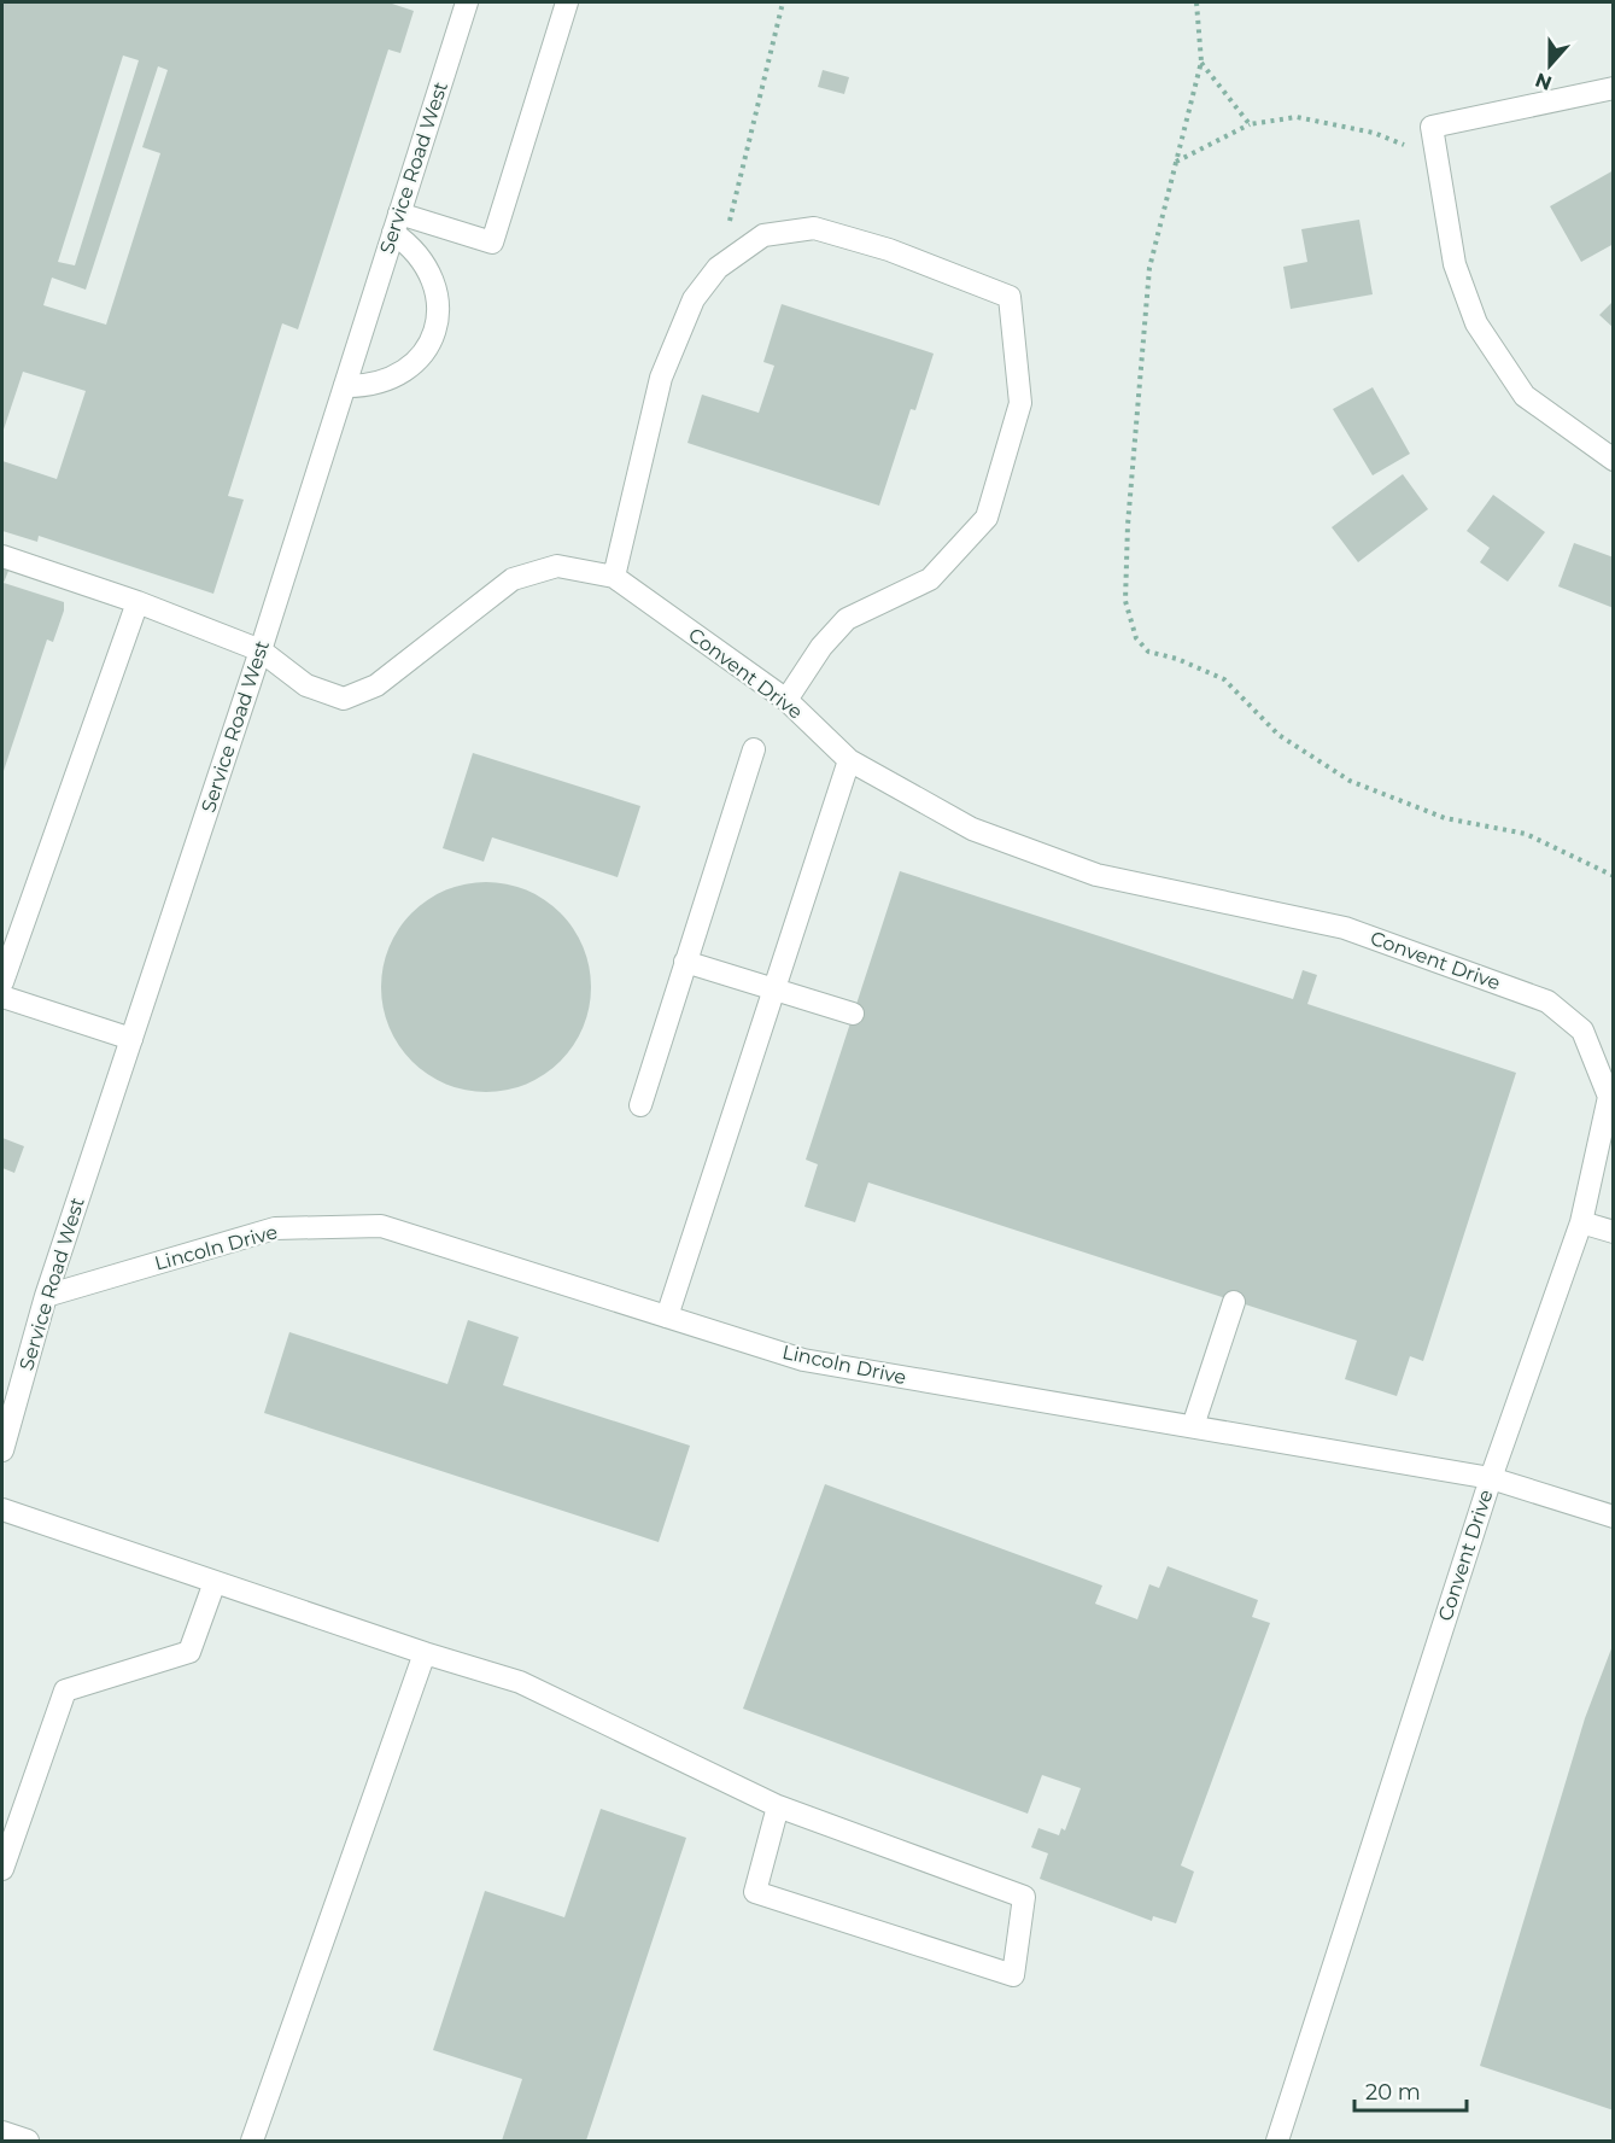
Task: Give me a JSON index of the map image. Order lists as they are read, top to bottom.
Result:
{
  "streets": {
    "street": ["Service Road West", "Convent Drive", "Lincoln Drive"]
  },
  "crossings": [
    ["Service Road West", "Convent Drive"],
    ["Service Road West", "Lincoln Drive"],
    ["Convent Drive", "Lincoln Drive"]
  ],
  "scale_bar": "20 m",
  "north": "bottom"
}
